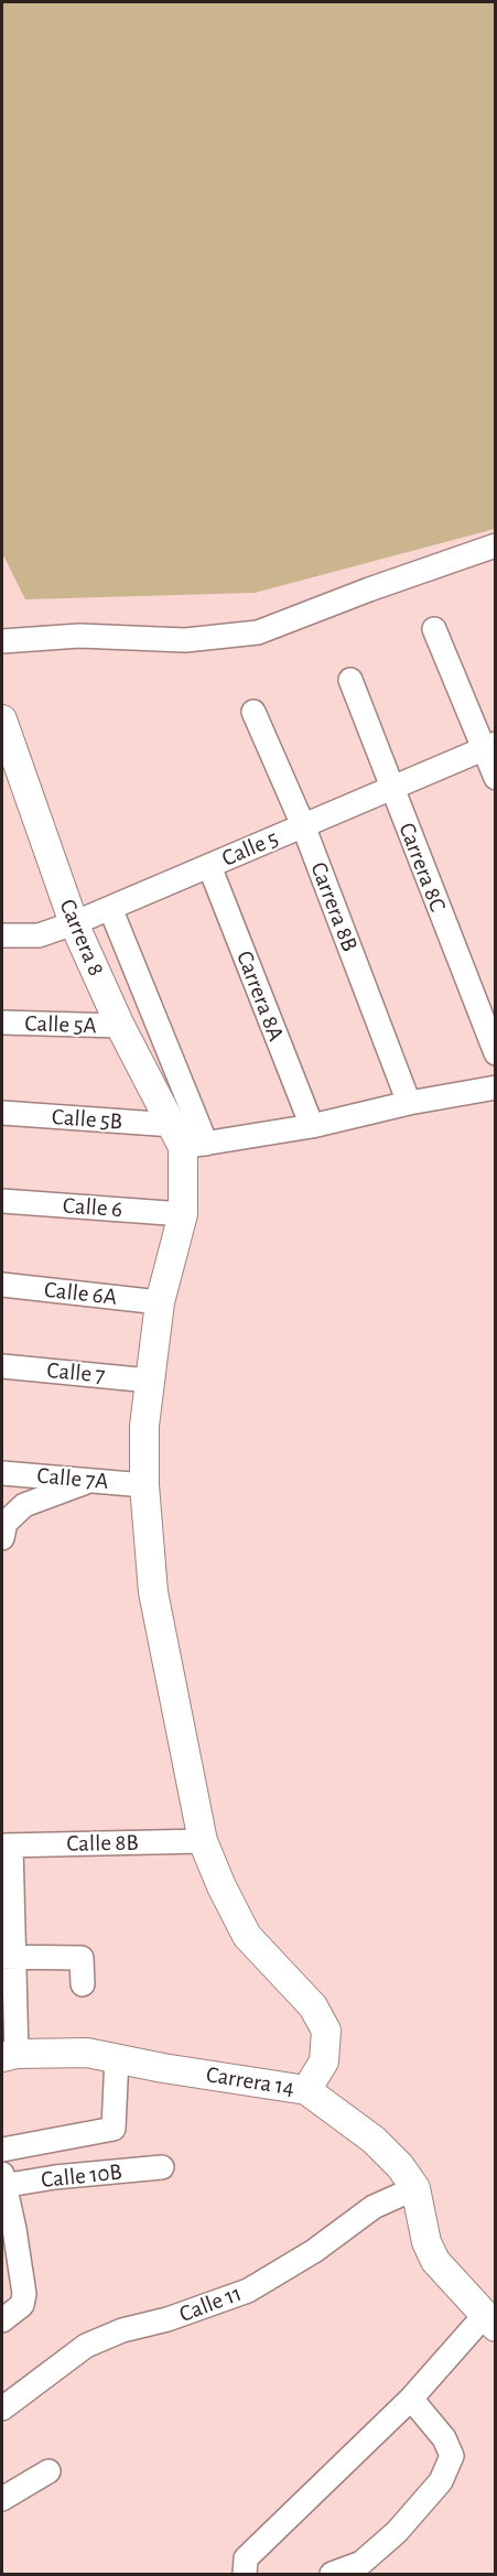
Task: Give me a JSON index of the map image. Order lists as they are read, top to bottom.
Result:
{
  "streets": {
    "street": [
      "Calle 5",
      "Carrera 8C",
      "Carrera 8B",
      "Carrera 8",
      "Carrera 8A",
      "Calle 5A",
      "Calle 5B",
      "Calle 6",
      "Calle 6A",
      "Calle 7",
      "Calle 7A",
      "Calle 8B",
      "Carrera 14",
      "Calle 10B",
      "Calle 11"
    ]
  },
  "crossings": [
    ["Calle 5", "Carrera 8C"],
    ["Calle 5", "Carrera 8B"],
    ["Calle 5", "Carrera 8"],
    ["Calle 5", "Carrera 8A"],
    ["Carrera 8B", "Calle 5B"],
    ["Carrera 8", "Calle 5A"],
    ["Carrera 8", "Calle 5B"],
    ["Carrera 8A", "Calle 5B"],
    ["Carrera 14", "Calle 11"]
  ]
}
